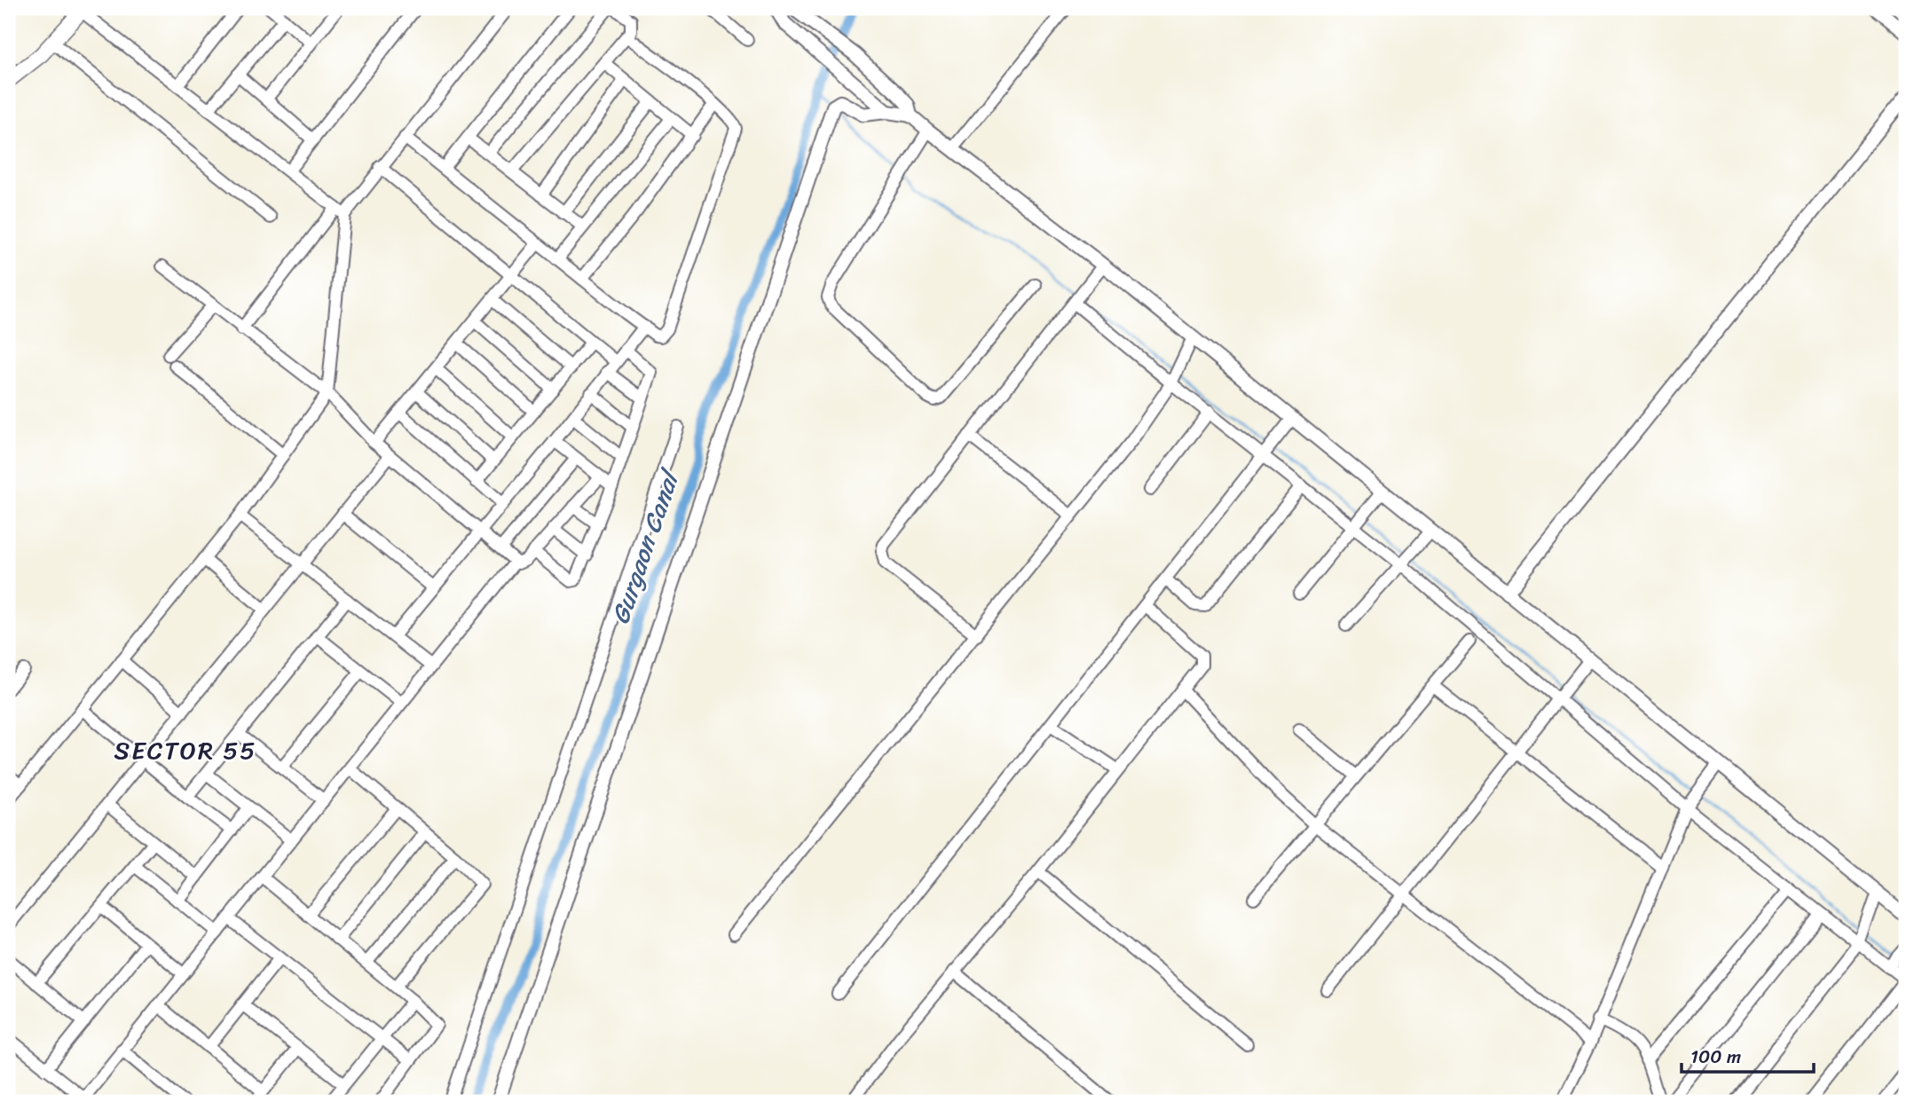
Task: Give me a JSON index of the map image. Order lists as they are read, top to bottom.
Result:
{
  "districts": ["SECTOR 55"],
  "water": ["Gurgaon Canal"],
  "scale_bar": "100 m"
}
